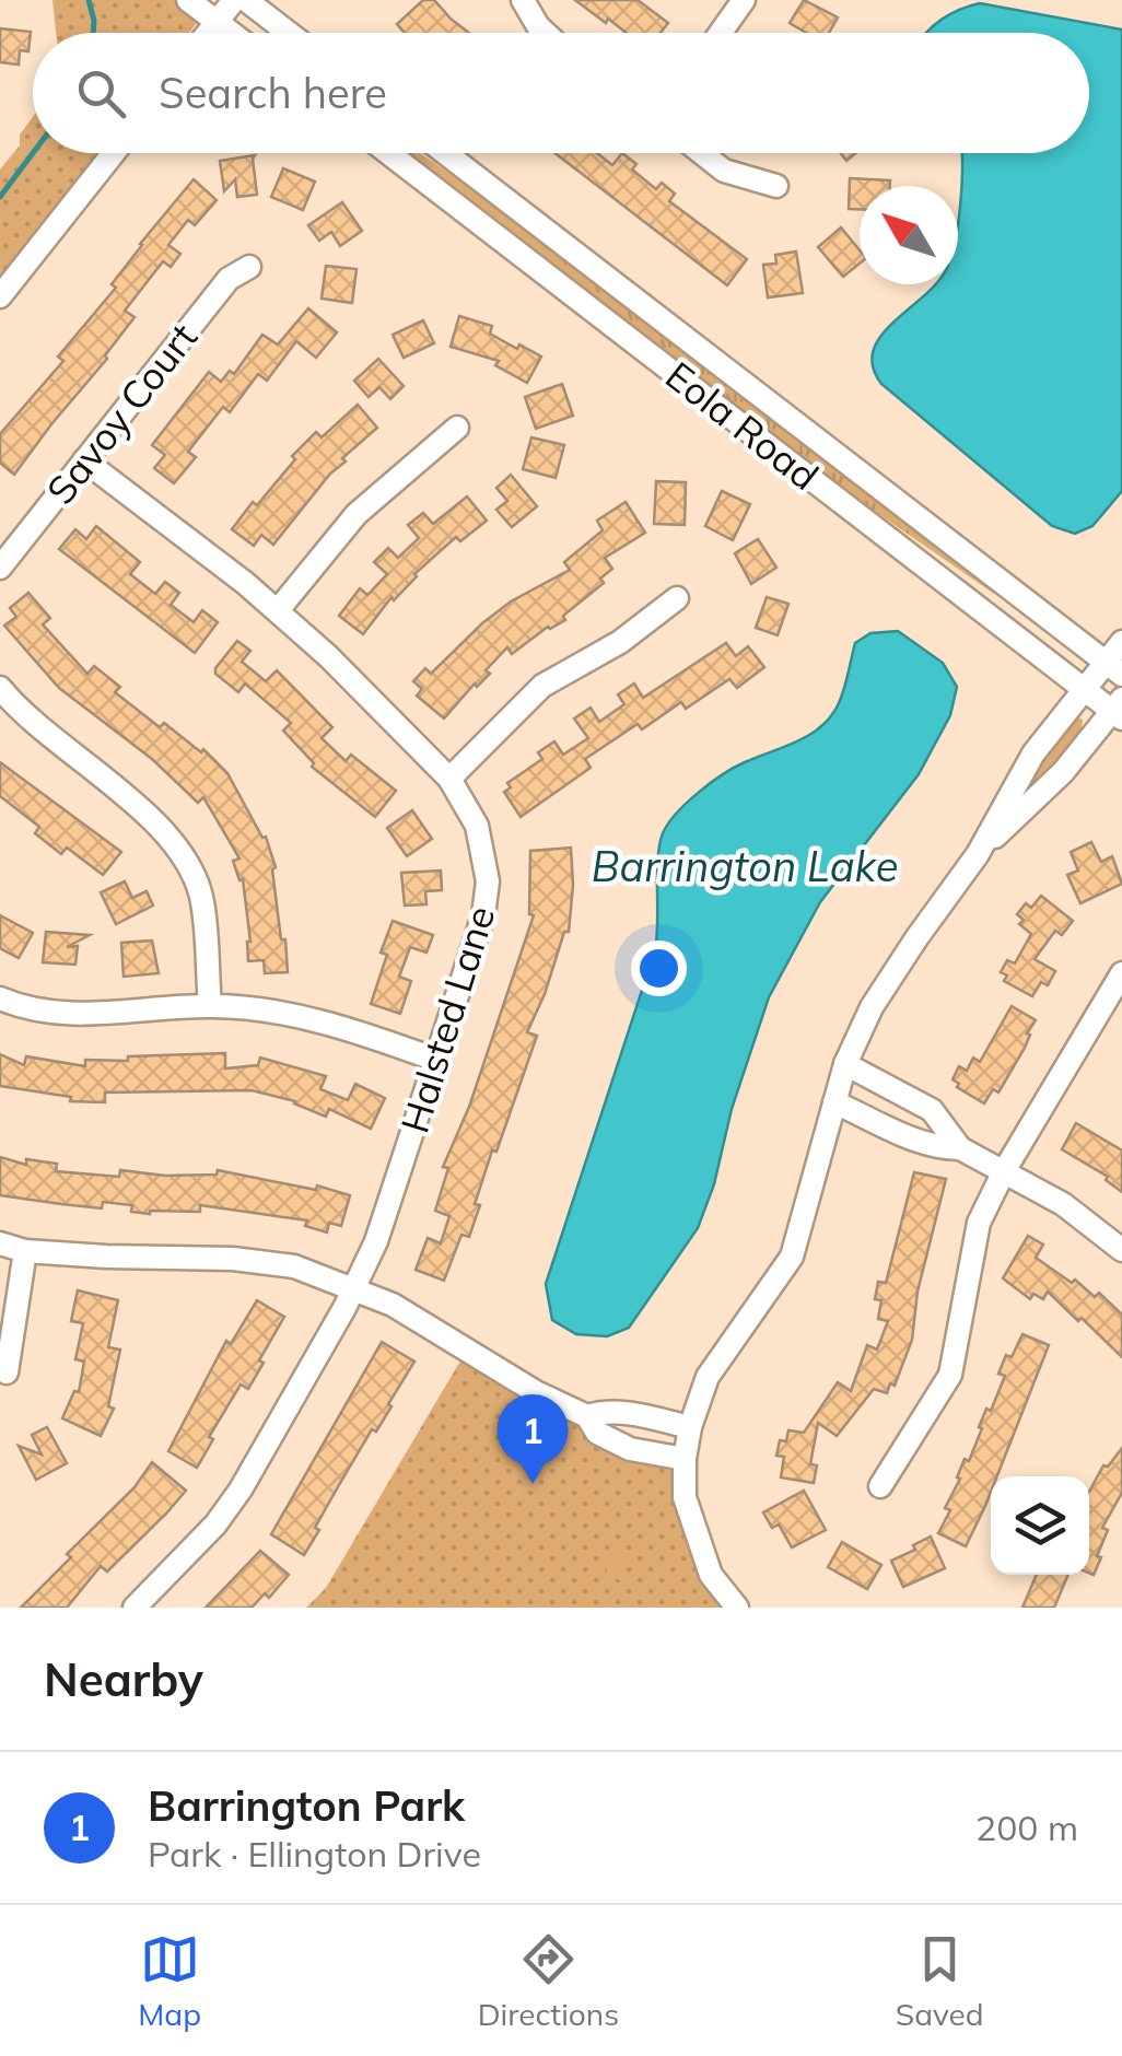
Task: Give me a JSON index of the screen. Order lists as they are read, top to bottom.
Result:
{
  "streets": {
    "street": ["Savoy Court", "Eola Road", "Halsted Lane"]
  },
  "crossings": [
    ["Savoy Court", "Halsted Lane"]
  ],
  "water": ["Barrington Lake"],
  "north": "top left",
  "page": {
    "search": "Search here",
    "pins": "1",
    "heading": "Nearby",
    "list": [
      {
        "mark": "1",
        "name": "Barrington Park",
        "note": "Park · Ellington Drive",
        "value": "200 m"
      }
    ],
    "nav": ["Map", "Directions", "Saved"]
  }
}
